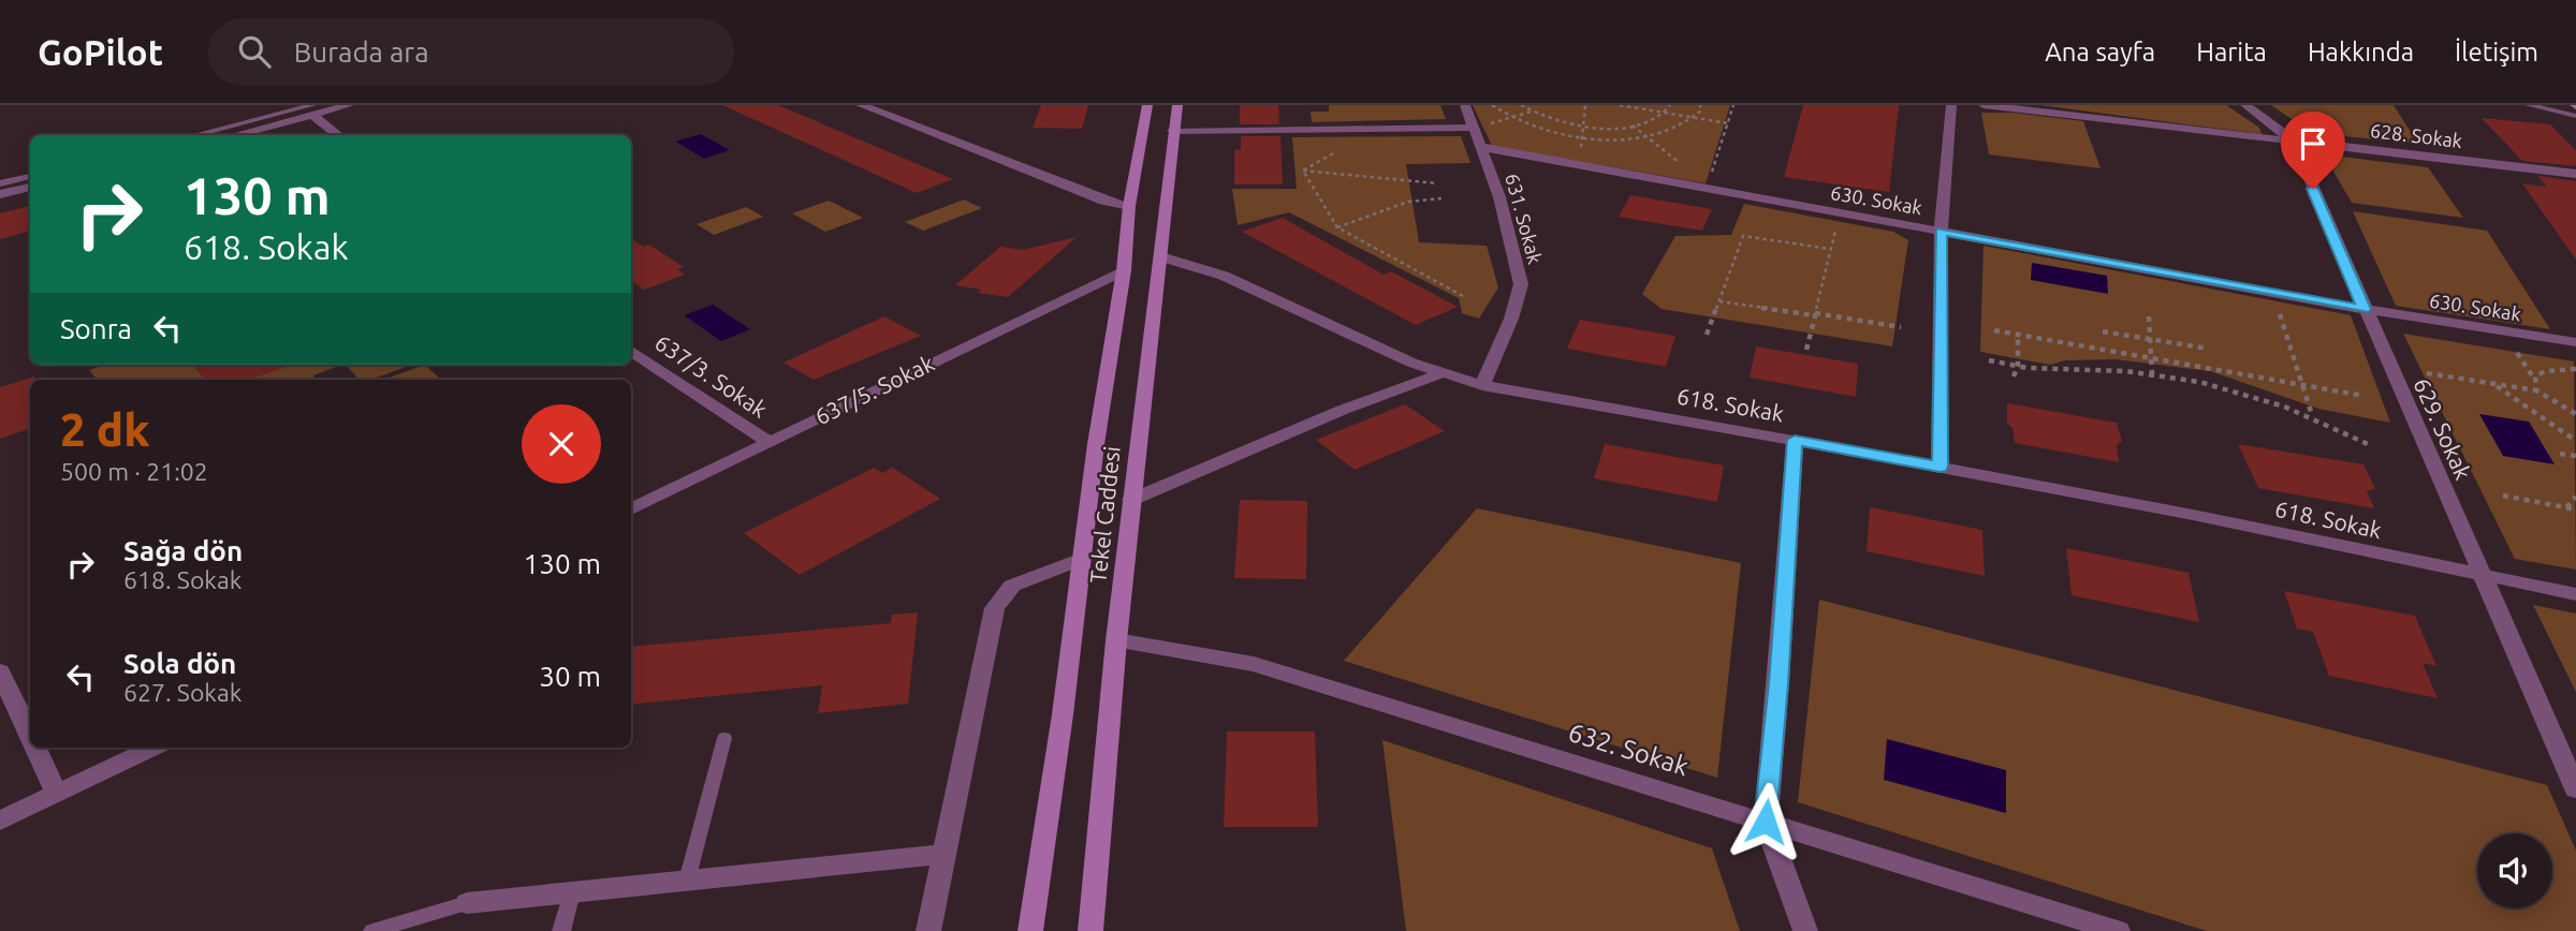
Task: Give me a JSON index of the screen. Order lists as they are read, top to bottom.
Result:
{
  "streets": {
    "main road": ["Tekel Caddesi"],
    "street": [
      "628. Sokak",
      "630. Sokak",
      "631. Sokak",
      "637/3. Sokak",
      "637/5. Sokak",
      "618. Sokak",
      "629. Sokak",
      "632. Sokak"
    ]
  },
  "crossings": [
    ["628. Sokak", "629. Sokak"],
    ["630. Sokak", "631. Sokak"],
    ["630. Sokak", "629. Sokak"],
    ["631. Sokak", "618. Sokak"],
    ["637/3. Sokak", "637/5. Sokak"],
    ["618. Sokak", "629. Sokak"],
    ["618. Sokak", "Tekel Caddesi"],
    ["Tekel Caddesi", "632. Sokak"]
  ],
  "page": {
    "header": "GoPilot",
    "search": "Burada ara",
    "nav": [
      "Ana sayfa",
      "Harita",
      "Hakkında",
      "İletişim"
    ],
    "turn": ["130 m", "618. Sokak"],
    "then": "Sonra",
    "heading": ["2 dk", "500 m · 21:02"],
    "list": [
      {
        "name": "Sağa dön",
        "note": "618. Sokak",
        "value": "130 m"
      },
      {
        "name": "Sola dön",
        "note": "627. Sokak",
        "value": "30 m"
      }
    ]
  }
}
